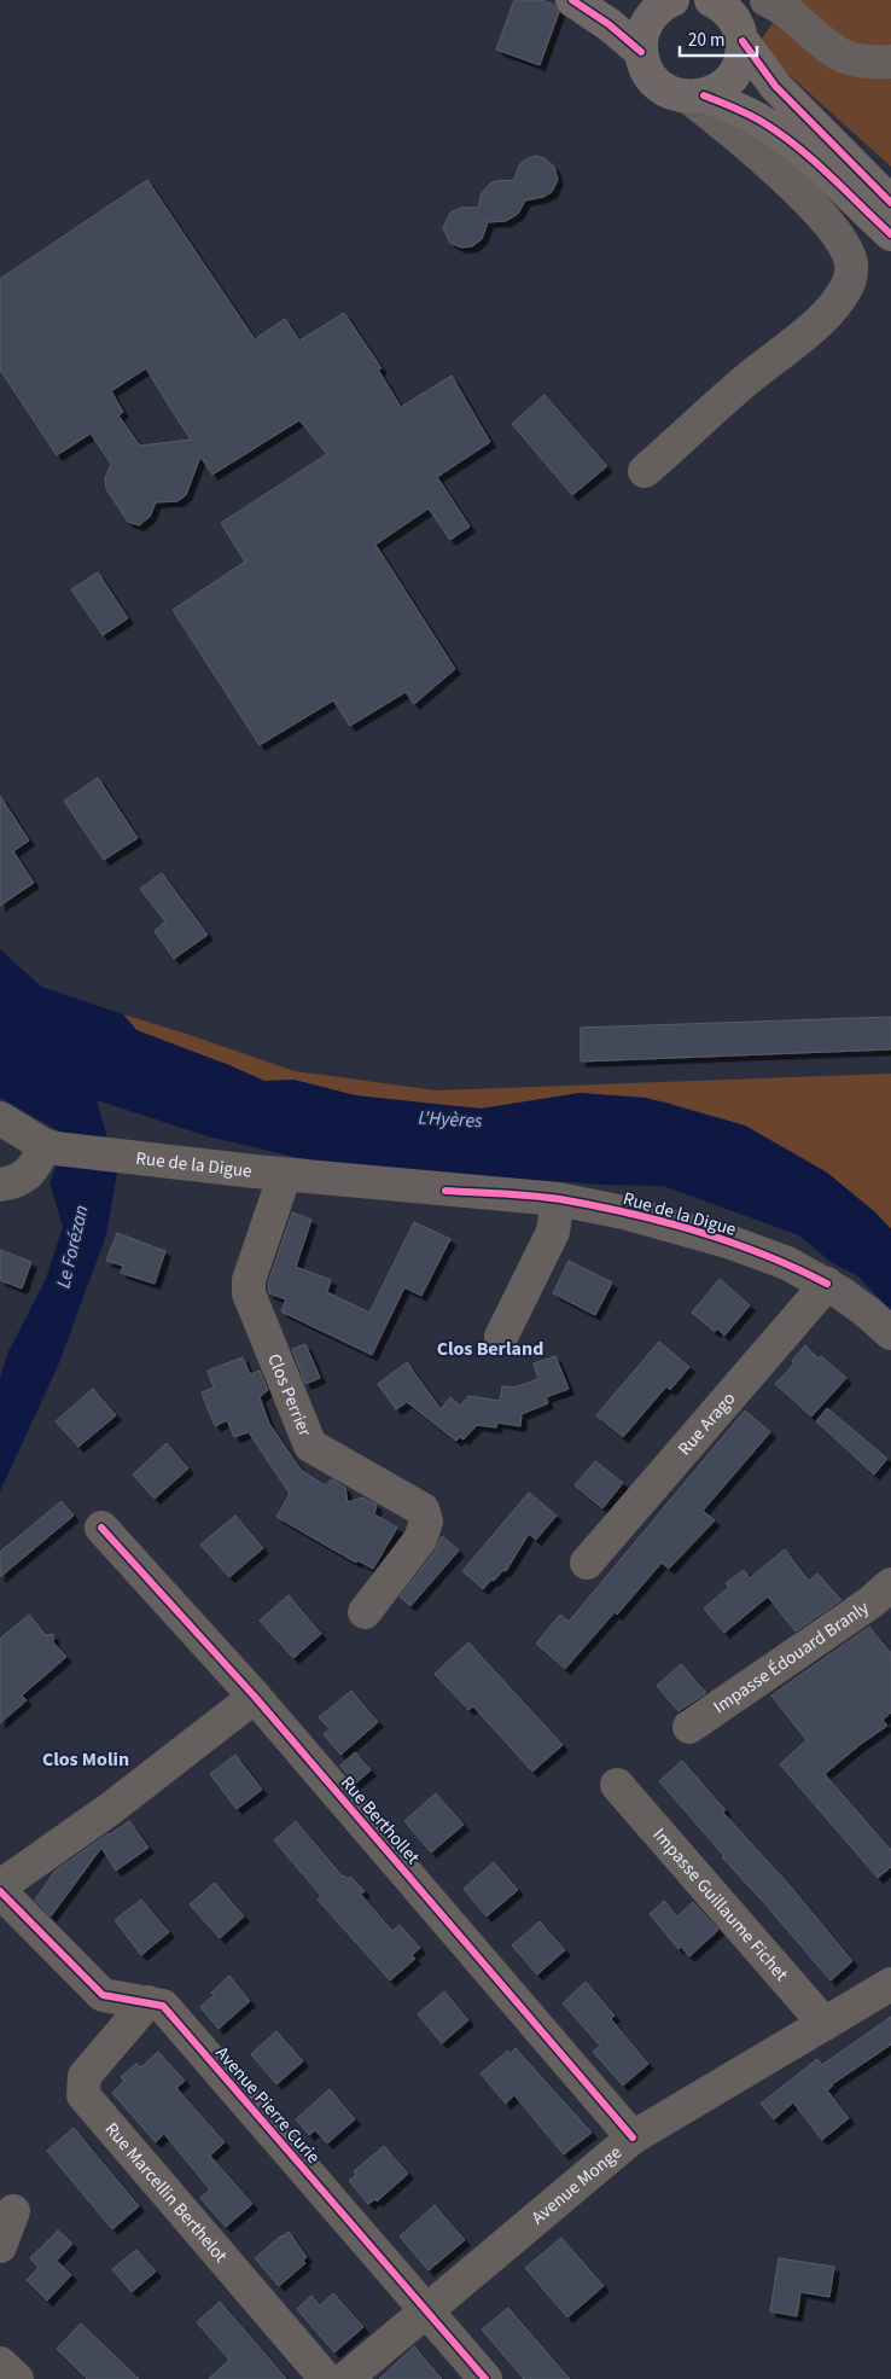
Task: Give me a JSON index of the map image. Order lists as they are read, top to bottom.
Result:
{
  "streets": {
    "street": [
      "Rue de la Digue",
      "Clos Perrier",
      "Rue Arago",
      "Impasse Édouard Branly",
      "Rue Berthollet",
      "Impasse Guillaume Fichet",
      "Avenue Pierre Curie",
      "Avenue Monge",
      "Rue Marcellin Berthelot"
    ]
  },
  "crossings": [
    ["Rue de la Digue", "Clos Perrier"],
    ["Rue de la Digue", "Rue Arago"],
    ["Rue Berthollet", "Avenue Monge"],
    ["Impasse Guillaume Fichet", "Avenue Monge"],
    ["Avenue Pierre Curie", "Avenue Monge"],
    ["Avenue Pierre Curie", "Rue Marcellin Berthelot"]
  ],
  "districts": ["Clos Berland", "Clos Molin"],
  "water": ["L'Hyères", "Le Forézan"],
  "scale_bar": "20 m"
}
